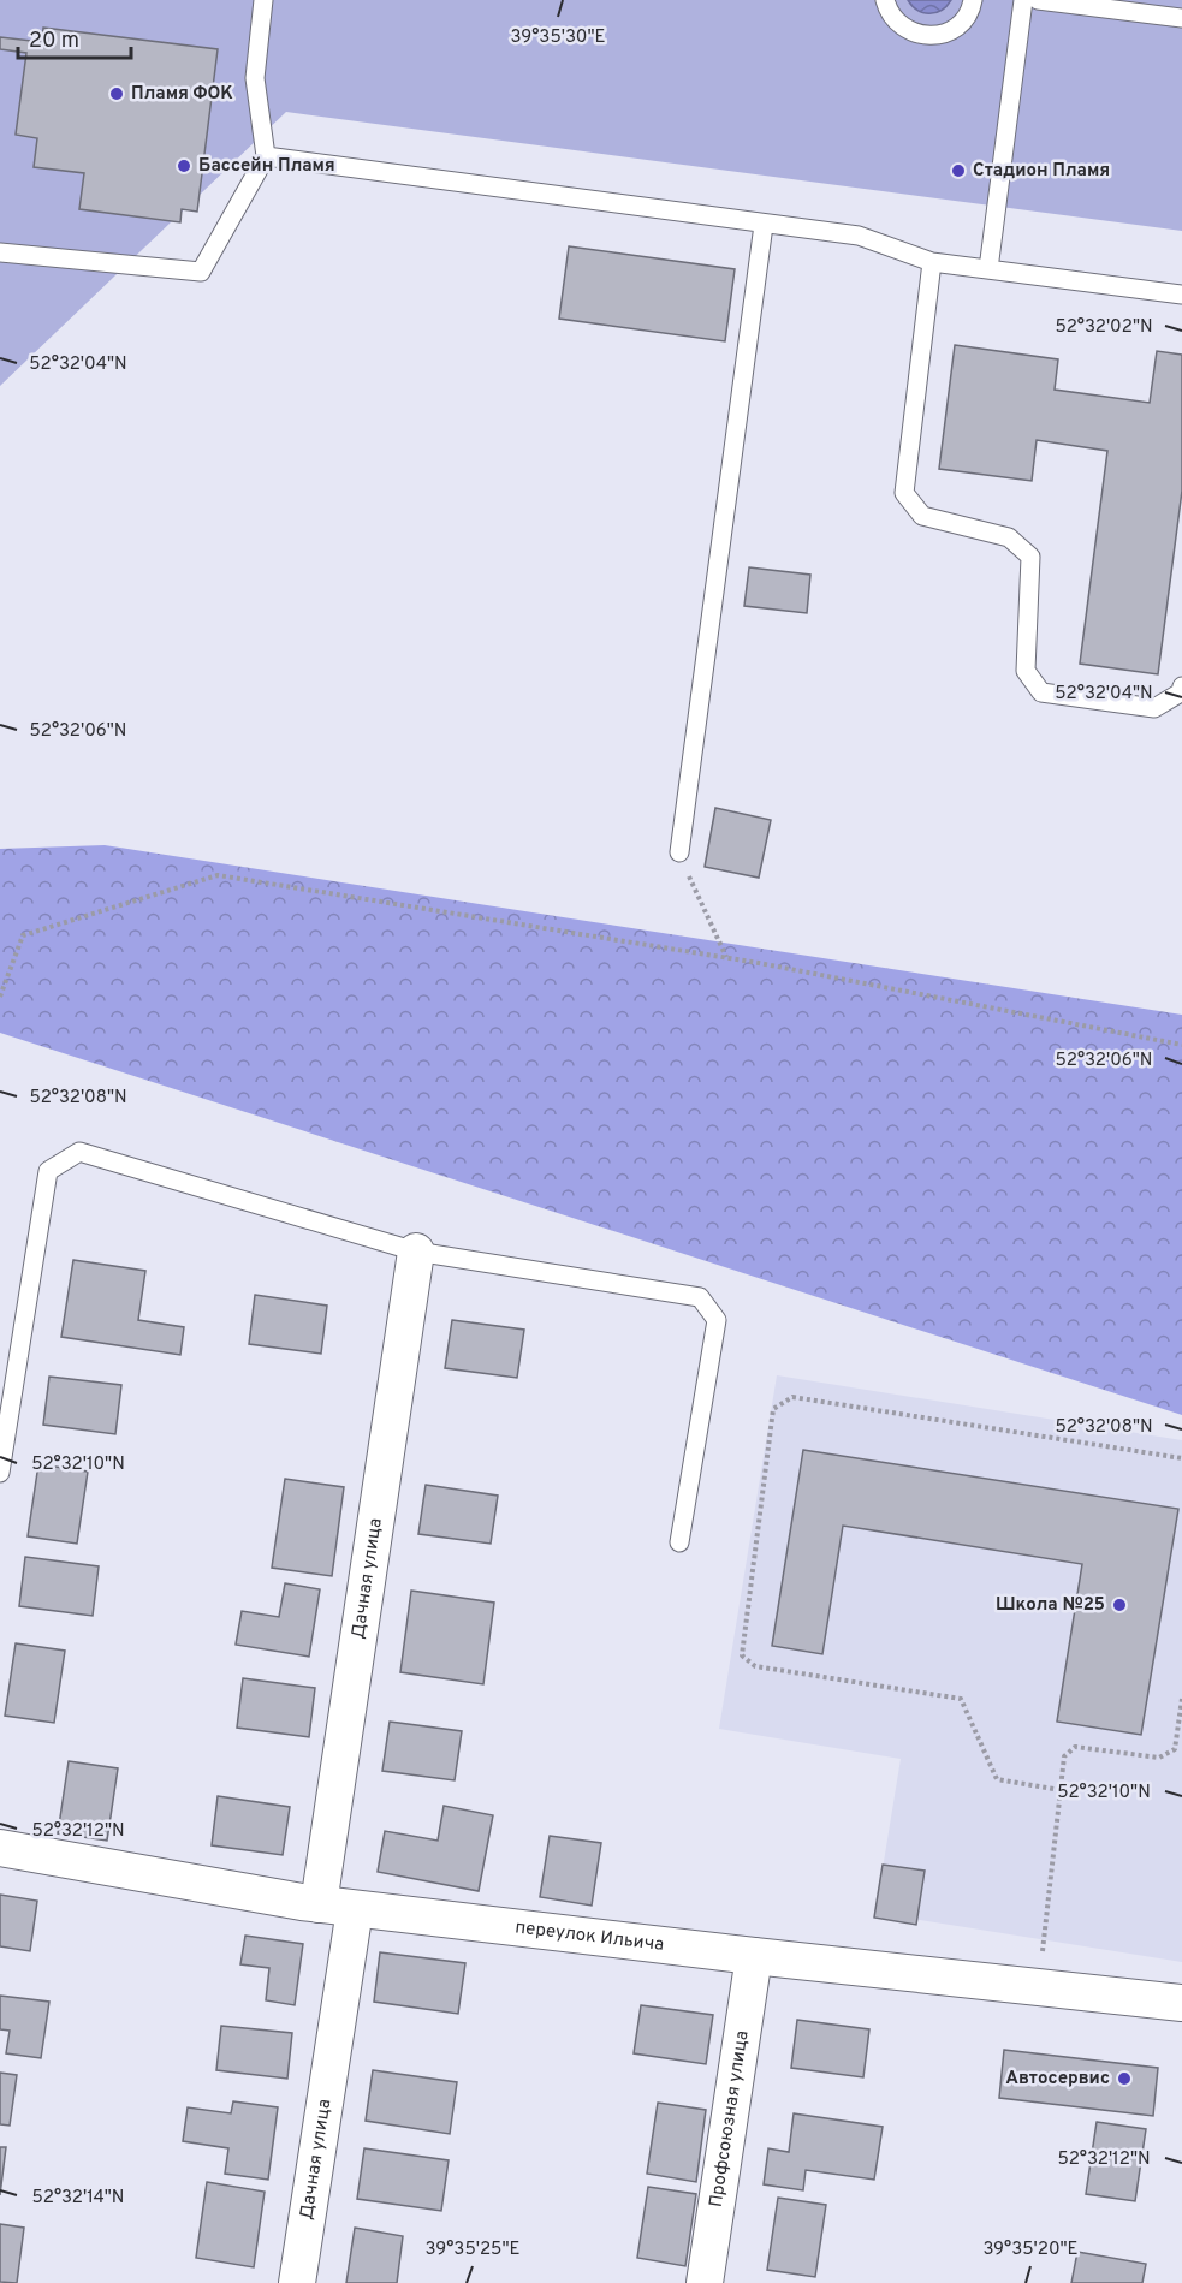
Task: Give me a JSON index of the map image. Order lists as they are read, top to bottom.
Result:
{
  "streets": {
    "street": ["Дачная улица", "переулок Ильича", "Профсоюзная улица"]
  },
  "crossings": [
    ["Дачная улица", "переулок Ильича"],
    ["переулок Ильича", "Профсоюзная улица"]
  ],
  "places": [
    "Пламя ФОК",
    "Бассейн Пламя",
    "Стадион Пламя",
    "Школа №25",
    "Автосервис"
  ],
  "scale_bar": "20 m",
  "coordinates": [
    "39°35'30\"E",
    "52°32'02\"N",
    "52°32'04\"N",
    "52°32'06\"N",
    "52°32'08\"N",
    "52°32'10\"N",
    "52°32'12\"N",
    "52°32'14\"N",
    "39°35'25\"E",
    "39°35'20\"E"
  ]
}
